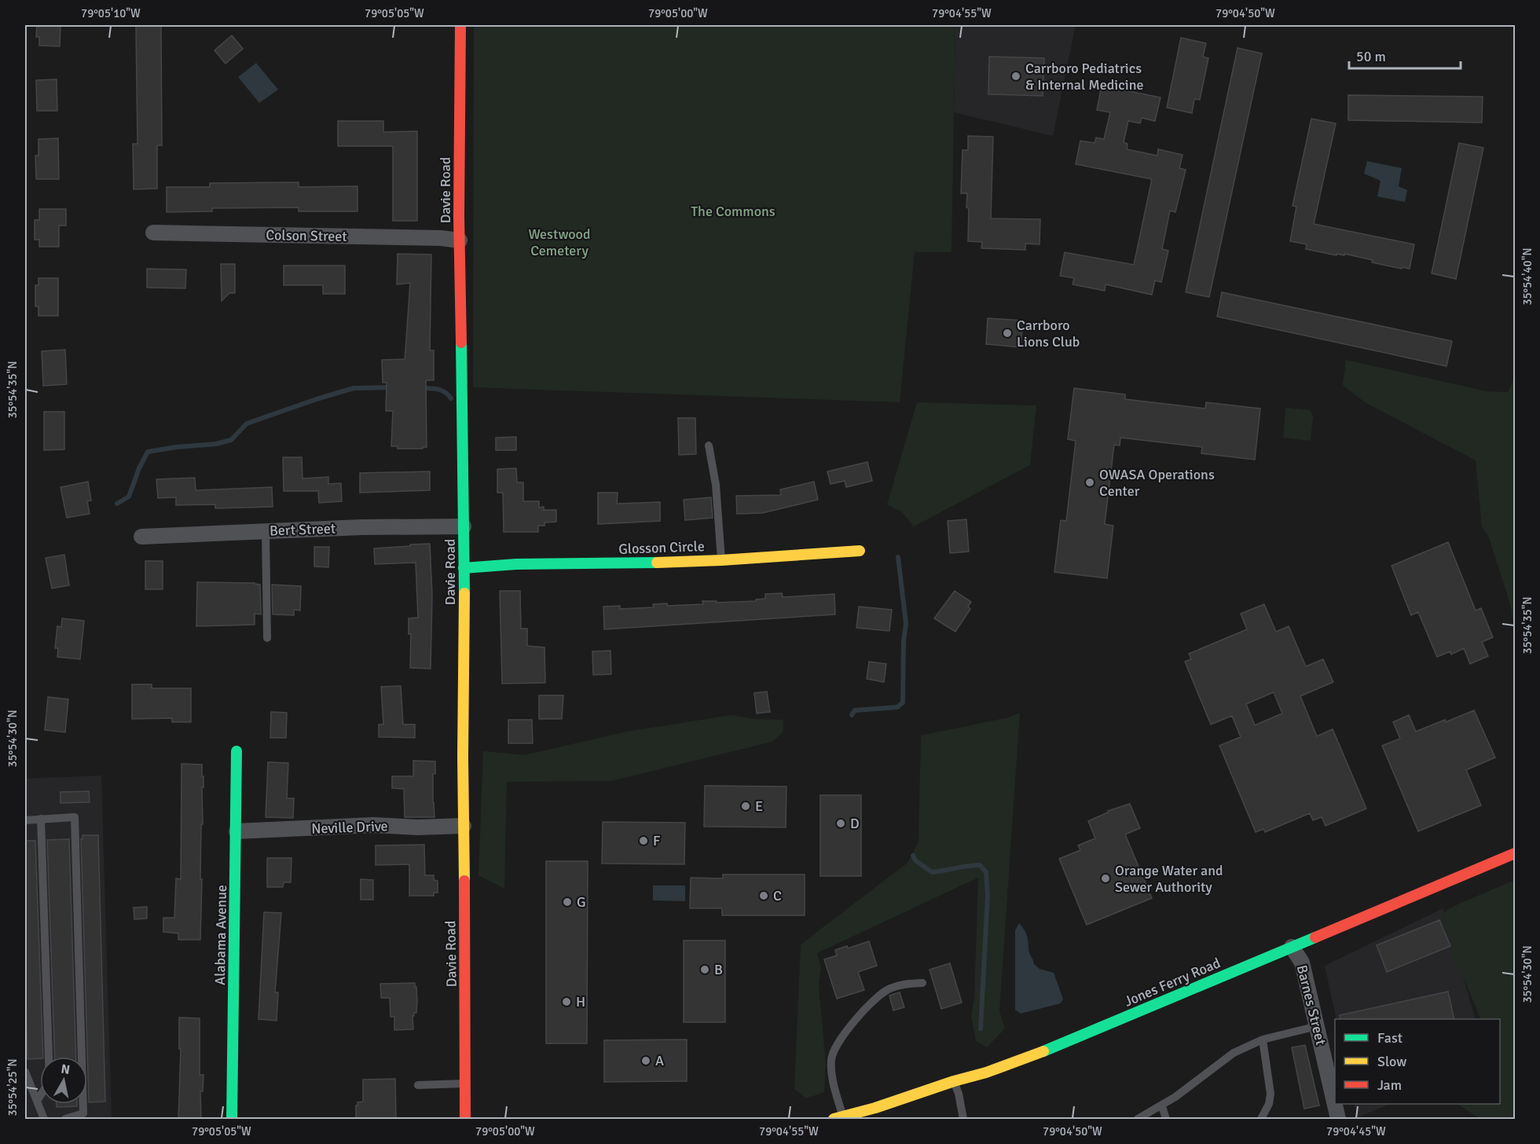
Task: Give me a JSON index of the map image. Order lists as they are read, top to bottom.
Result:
{
  "streets": {
    "street": [
      "Davie Road",
      "Colson Street",
      "Bert Street",
      "Glosson Circle",
      "Neville Drive",
      "Alabama Avenue",
      "Jones Ferry Road",
      "Barnes Street"
    ]
  },
  "crossings": [
    ["Davie Road", "Colson Street"],
    ["Davie Road", "Bert Street"],
    ["Davie Road", "Glosson Circle"],
    ["Davie Road", "Neville Drive"],
    ["Neville Drive", "Alabama Avenue"],
    ["Jones Ferry Road", "Barnes Street"]
  ],
  "parks": ["The Commons", "Westwood Cemetery"],
  "places": [
    "Carrboro Pediatrics & Internal Medicine",
    "Carrboro Lions Club",
    "OWASA Operations Center",
    "E",
    "D",
    "F",
    "Orange Water and Sewer Authority",
    "C",
    "G",
    "B",
    "H",
    "A"
  ],
  "legend": ["Fast", "Slow", "Jam"],
  "scale_bar": "50 m",
  "north": "top",
  "coordinates": [
    "79°05'10\"W",
    "79°05'05\"W",
    "79°05'00\"W",
    "79°04'55\"W",
    "79°04'50\"W",
    "35°54'40\"N",
    "35°54'35\"N",
    "35°54'30\"N",
    "35°54'25\"N",
    "79°04'45\"W"
  ]
}
